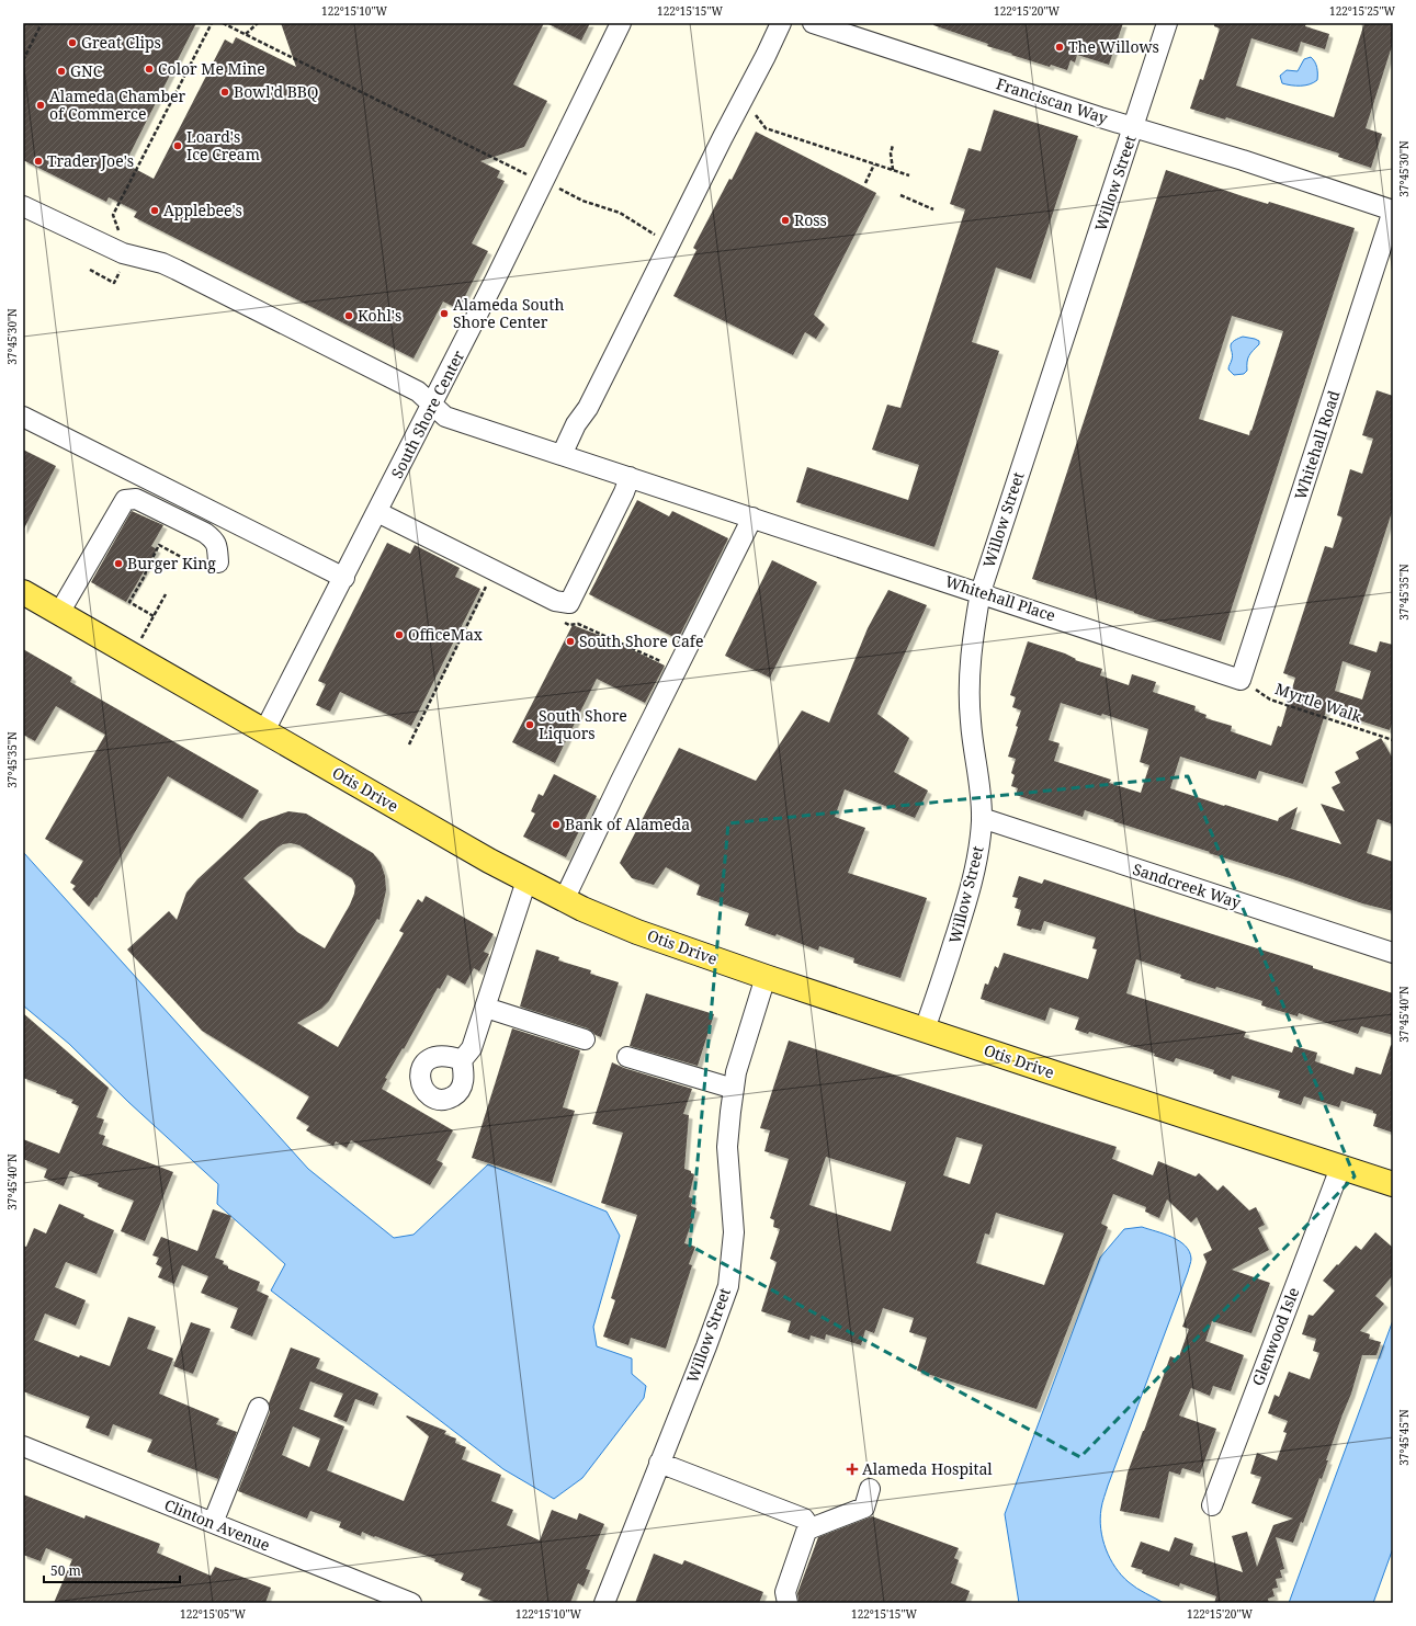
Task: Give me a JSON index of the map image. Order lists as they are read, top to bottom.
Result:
{
  "streets": {
    "main road": ["Otis Drive"],
    "street": [
      "Franciscan Way",
      "Willow Street",
      "South Shore Center",
      "Whitehall Road",
      "Whitehall Place",
      "Sandcreek Way",
      "Glenwood Isle",
      "Clinton Avenue"
    ],
    "path": ["Myrtle Walk"]
  },
  "crossings": [
    ["Franciscan Way", "Willow Street"],
    ["Franciscan Way", "Whitehall Road"],
    ["Willow Street", "Whitehall Place"],
    ["Willow Street", "Otis Drive"],
    ["Willow Street", "Sandcreek Way"],
    ["South Shore Center", "Whitehall Place"],
    ["South Shore Center", "Otis Drive"],
    ["Whitehall Road", "Whitehall Place"],
    ["Whitehall Road", "Myrtle Walk"],
    ["Whitehall Place", "Myrtle Walk"],
    ["Otis Drive", "Glenwood Isle"]
  ],
  "places": {
    "other": [
      "Great Clips",
      "The Willows",
      "Color Me Mine",
      "GNC",
      "Bowl'd BBQ",
      "Alameda Chamber of Commerce",
      "Loard's Ice Cream",
      "Trader Joe's",
      "Applebee's",
      "Ross",
      "Alameda South Shore Center",
      "Kohl's",
      "Burger King",
      "OfficeMax",
      "South Shore Cafe",
      "South Shore Liquors",
      "Bank of Alameda"
    ],
    "health": ["Alameda Hospital"]
  },
  "scale_bar": "50 m",
  "coordinates": [
    "122°15'10\"W",
    "122°15'15\"W",
    "122°15'20\"W",
    "122°15'25\"W",
    "37°45'30\"N",
    "37°45'35\"N",
    "37°45'40\"N",
    "37°45'45\"N",
    "122°15'05\"W"
  ]
}
